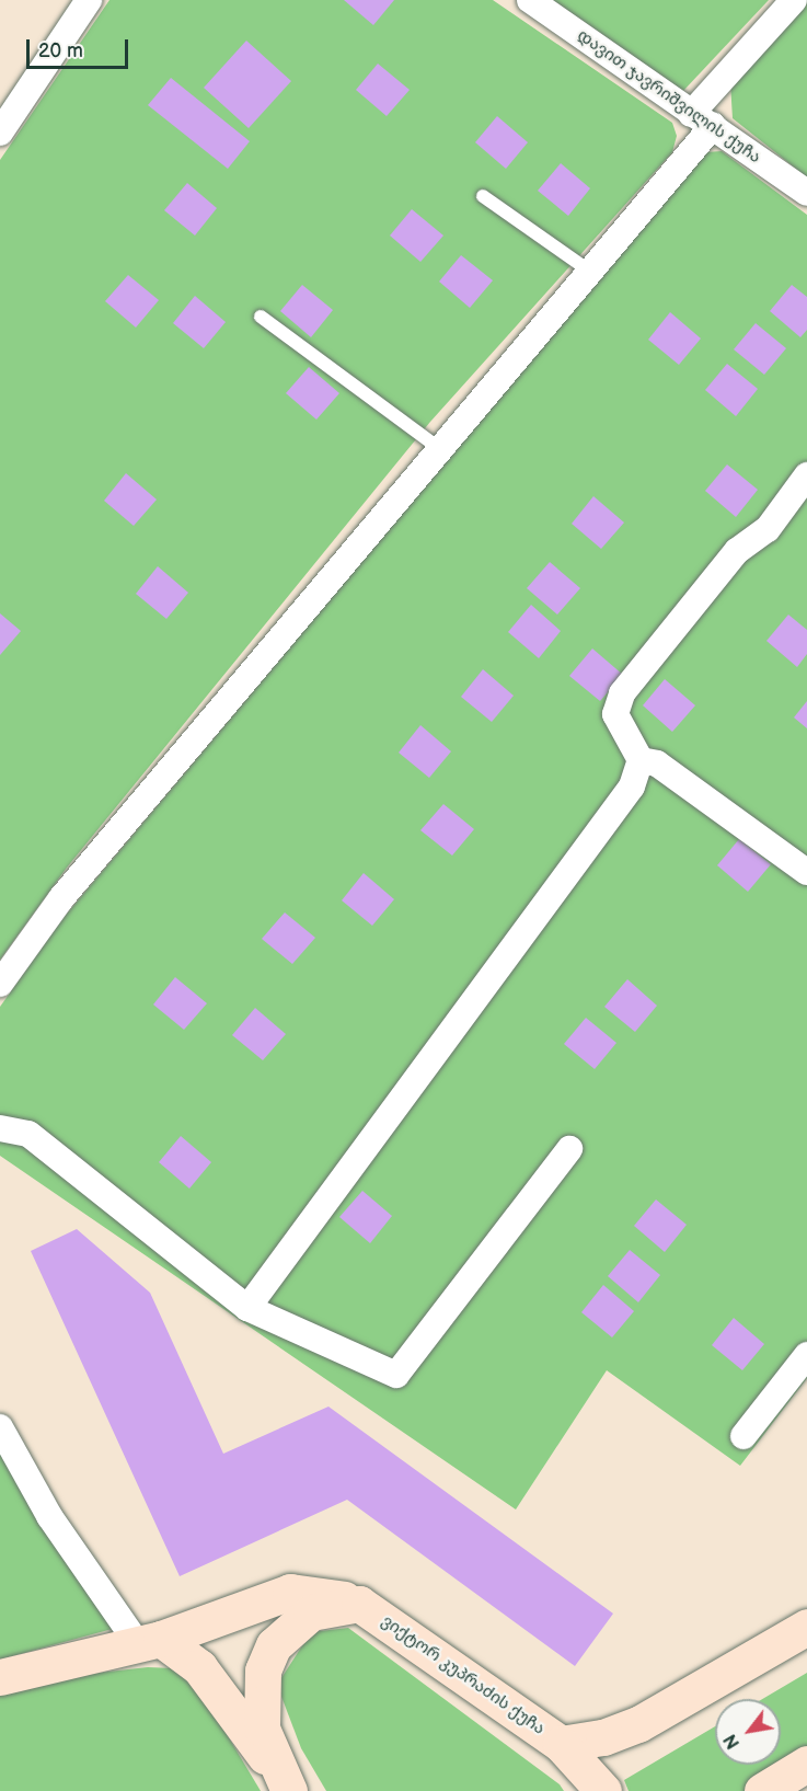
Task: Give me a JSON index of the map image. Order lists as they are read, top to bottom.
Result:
{
  "streets": {
    "main road": ["ვიქტორ კუპრაძის ქუჩა"],
    "street": ["დავით ჯავრიშვილის ქუჩა"]
  },
  "scale_bar": "20 m",
  "north": "bottom left"
}
